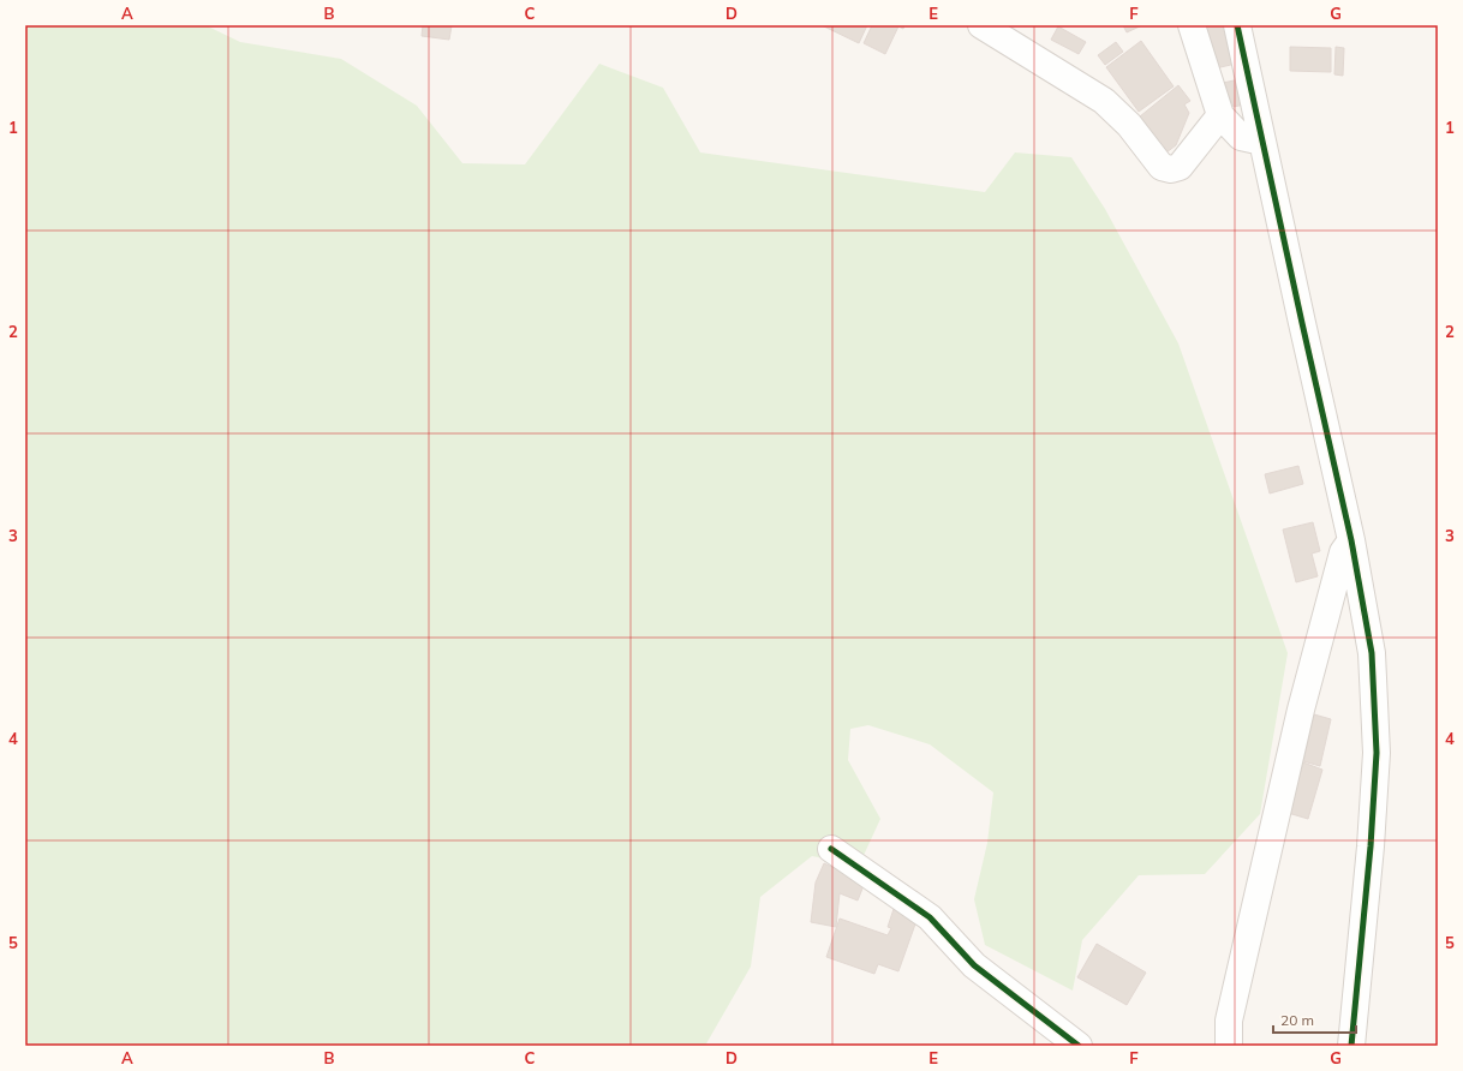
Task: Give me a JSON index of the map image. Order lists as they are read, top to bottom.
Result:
{
  "scale_bar": "20 m",
  "grid": {
    "columns": [
      "A",
      "B",
      "C",
      "D",
      "E",
      "F",
      "G"
    ],
    "rows": [
      "1",
      "2",
      "3",
      "4",
      "5"
    ]
  }
}
